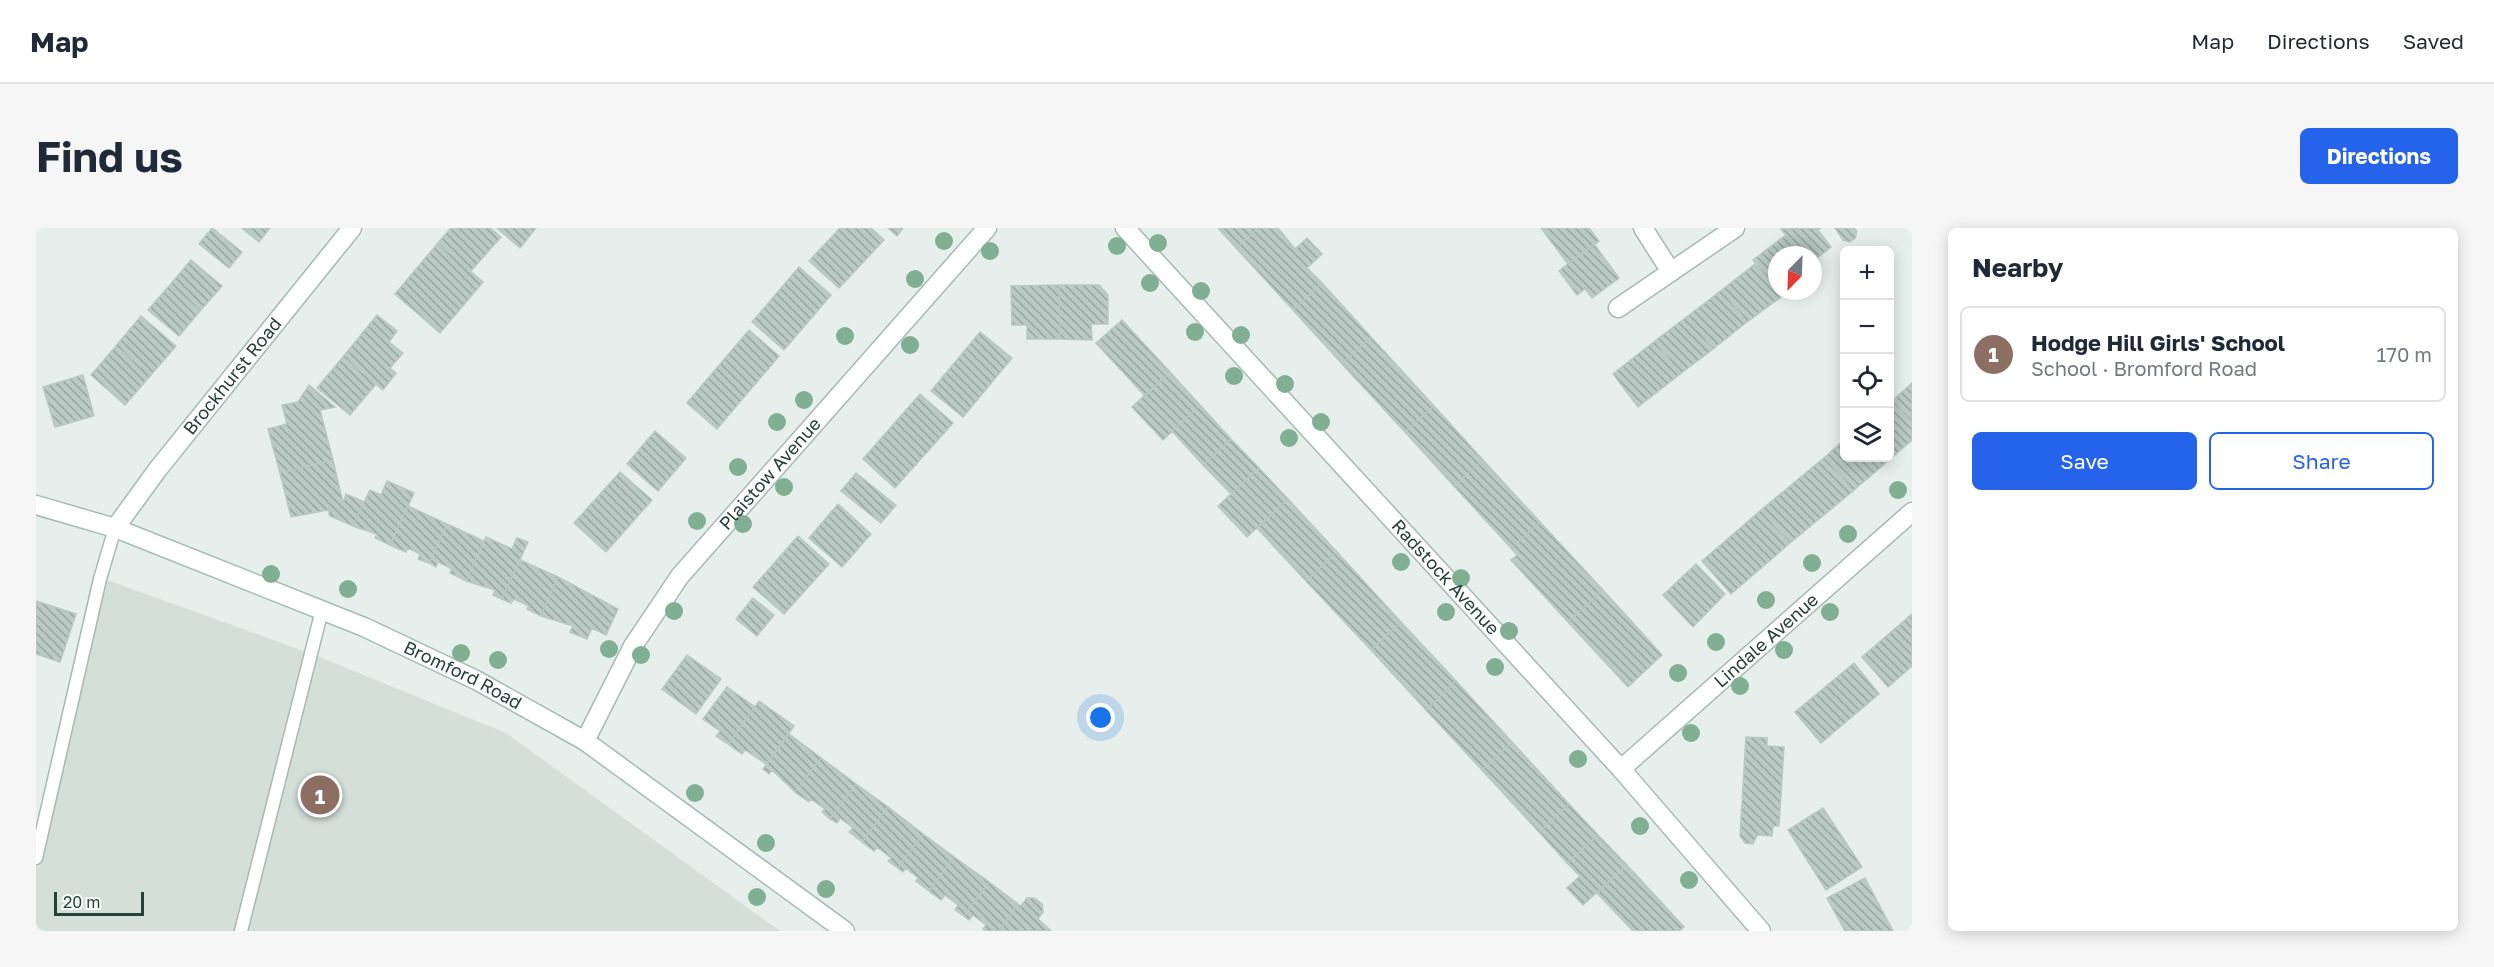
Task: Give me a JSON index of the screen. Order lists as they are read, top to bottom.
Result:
{
  "streets": {
    "street": [
      "Brockhurst Road",
      "Plaistow Avenue",
      "Radstock Avenue",
      "Lindale Avenue",
      "Bromford Road"
    ]
  },
  "crossings": [
    ["Brockhurst Road", "Bromford Road"],
    ["Plaistow Avenue", "Bromford Road"],
    ["Radstock Avenue", "Lindale Avenue"]
  ],
  "scale_bar": "20 m",
  "north": "bottom left",
  "page": {
    "header": "Map",
    "nav": ["Map", "Directions", "Saved"],
    "buttons": [
      "Directions",
      ["Save", "Share"]
    ],
    "title": "Find us",
    "heading": "Nearby",
    "map_buttons": ["+", "−"],
    "list": [
      {
        "mark": "1",
        "name": "Hodge Hill Girls' School",
        "note": "School · Bromford Road",
        "value": "170 m"
      }
    ],
    "pins": "1",
    "scale": "20 m"
  }
}
